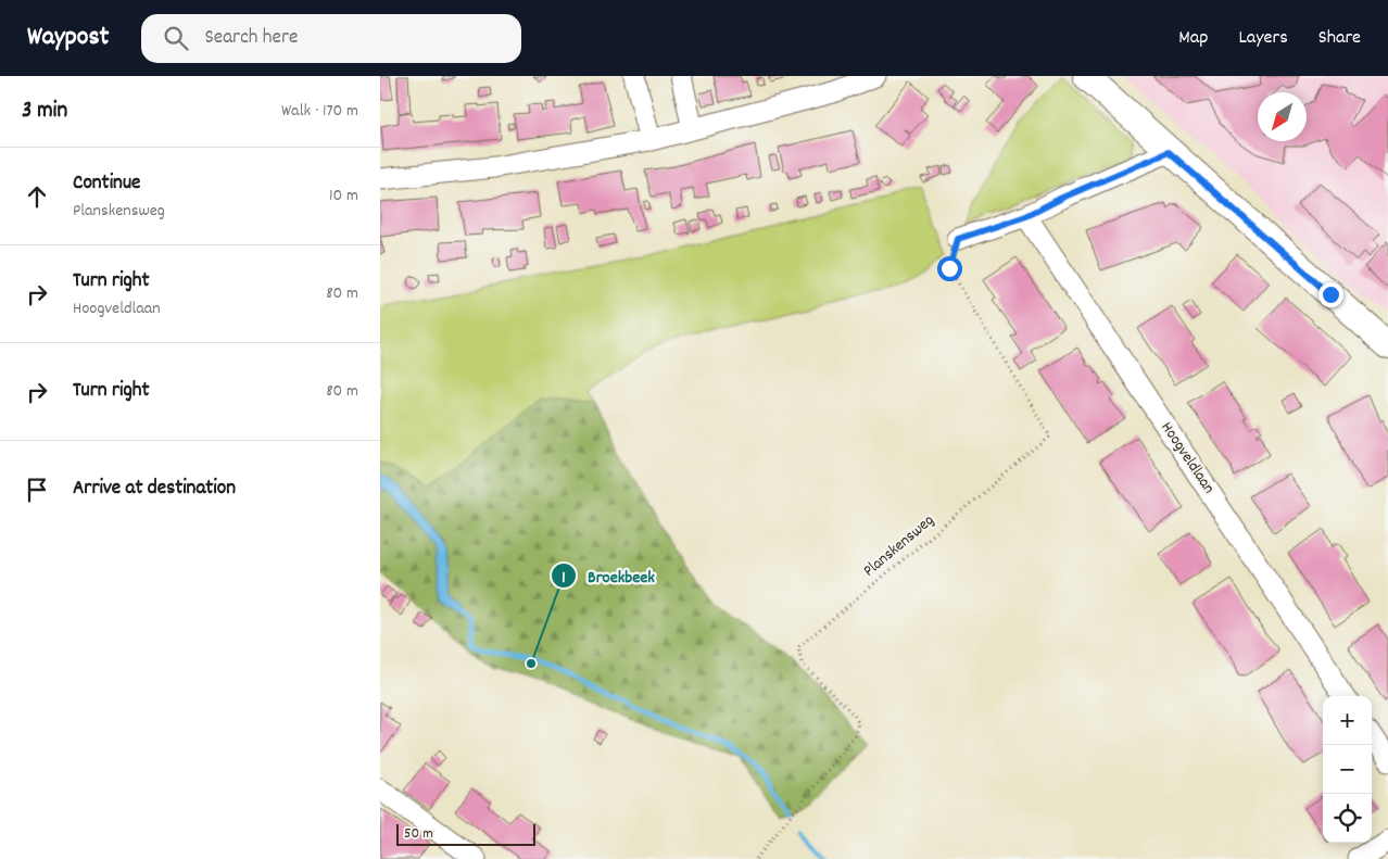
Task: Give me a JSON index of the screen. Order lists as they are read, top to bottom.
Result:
{
  "streets": {
    "street": ["Hoogveldlaan"],
    "path": ["Planskensweg"]
  },
  "places": ["Broekbeek"],
  "scale_bar": "50 m",
  "north": "bottom left",
  "page": {
    "header": "Waypost",
    "search": "Search here",
    "nav": ["Map", "Layers", "Share"],
    "heading": ["3 min", "Walk · 170 m"],
    "list": [
      ["Continue", "Planskensweg", "10 m"],
      ["Turn right", "Hoogveldlaan", "80 m"],
      ["Turn right", "80 m"],
      "Arrive at destination"
    ],
    "map_buttons": ["+", "−"],
    "scale": "50 m"
  }
}
